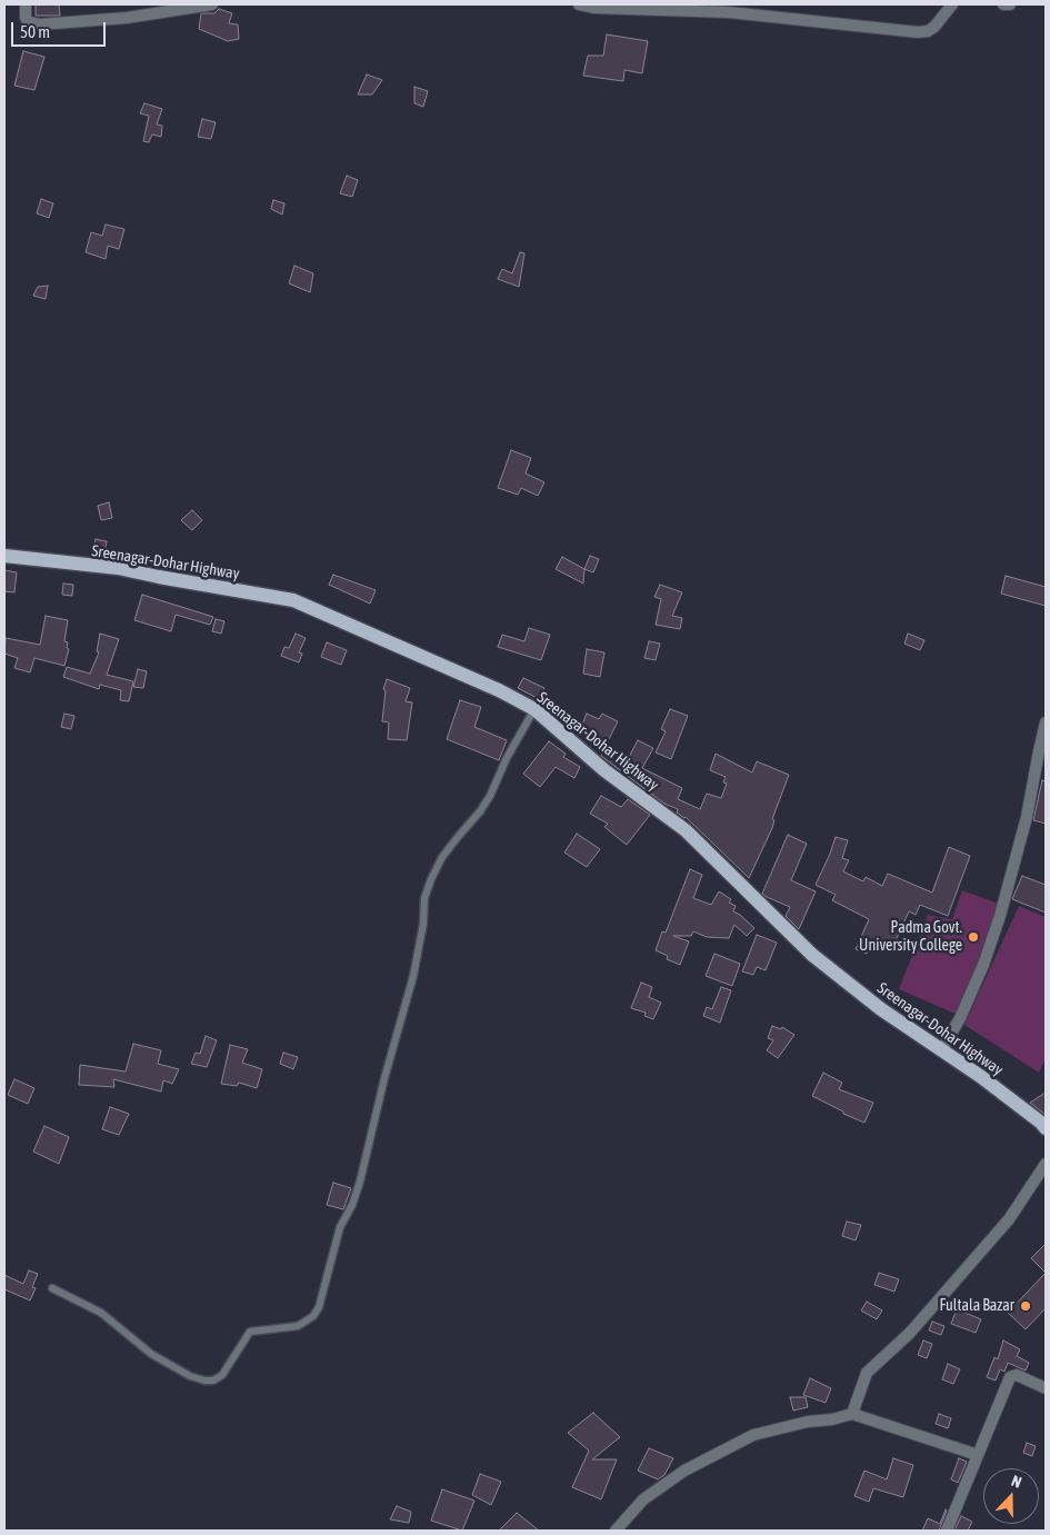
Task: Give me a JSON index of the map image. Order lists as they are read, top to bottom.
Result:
{
  "streets": {
    "main road": ["Sreenagar-Dohar Highway"]
  },
  "places": ["Padma Govt. University College", "Fultala Bazar"],
  "scale_bar": "50 m",
  "north": "top"
}
